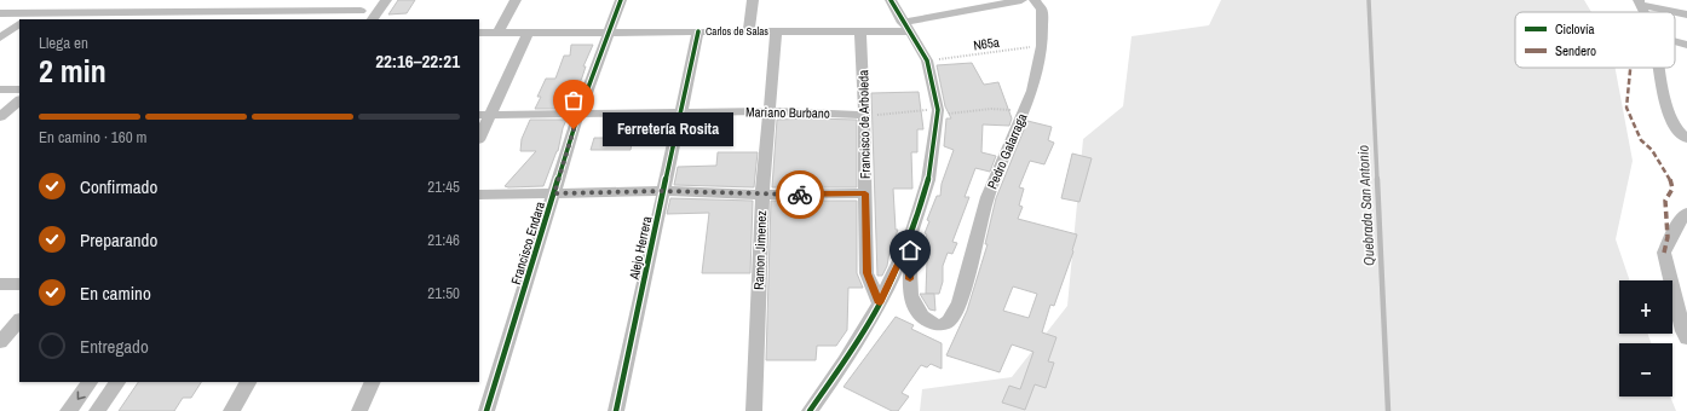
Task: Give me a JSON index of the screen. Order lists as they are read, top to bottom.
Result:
{
  "streets": {
    "street": [
      "Carlos de Salas",
      "Mariano Burbano",
      "Francisco de Arboleda",
      "Pedro Galarraga",
      "Francisco Endara",
      "Alejo Herrera",
      "Ramon Jimenez"
    ],
    "path": ["N65a"]
  },
  "crossings": [
    ["Carlos de Salas", "Francisco de Arboleda"],
    ["Carlos de Salas", "Francisco Endara"],
    ["Carlos de Salas", "Alejo Herrera"],
    ["Carlos de Salas", "Ramon Jimenez"],
    ["Mariano Burbano", "Francisco de Arboleda"],
    ["Mariano Burbano", "Francisco Endara"],
    ["Mariano Burbano", "Alejo Herrera"],
    ["Mariano Burbano", "Ramon Jimenez"]
  ],
  "water": ["Quebrada San Antonio"],
  "places": ["Ferretería Rosita"],
  "legend": ["Ciclovía", "Sendero"],
  "page": {
    "heading": ["2 min", "Llega en", "22:16–22:21"],
    "bar": "En camino · 160 m",
    "bubble": "Ferretería Rosita",
    "list": [
      ["Confirmado", "21:45"],
      ["Preparando", "21:46"],
      ["En camino", "21:50"],
      "Entregado"
    ],
    "map_buttons": ["+", "−"]
  }
}
